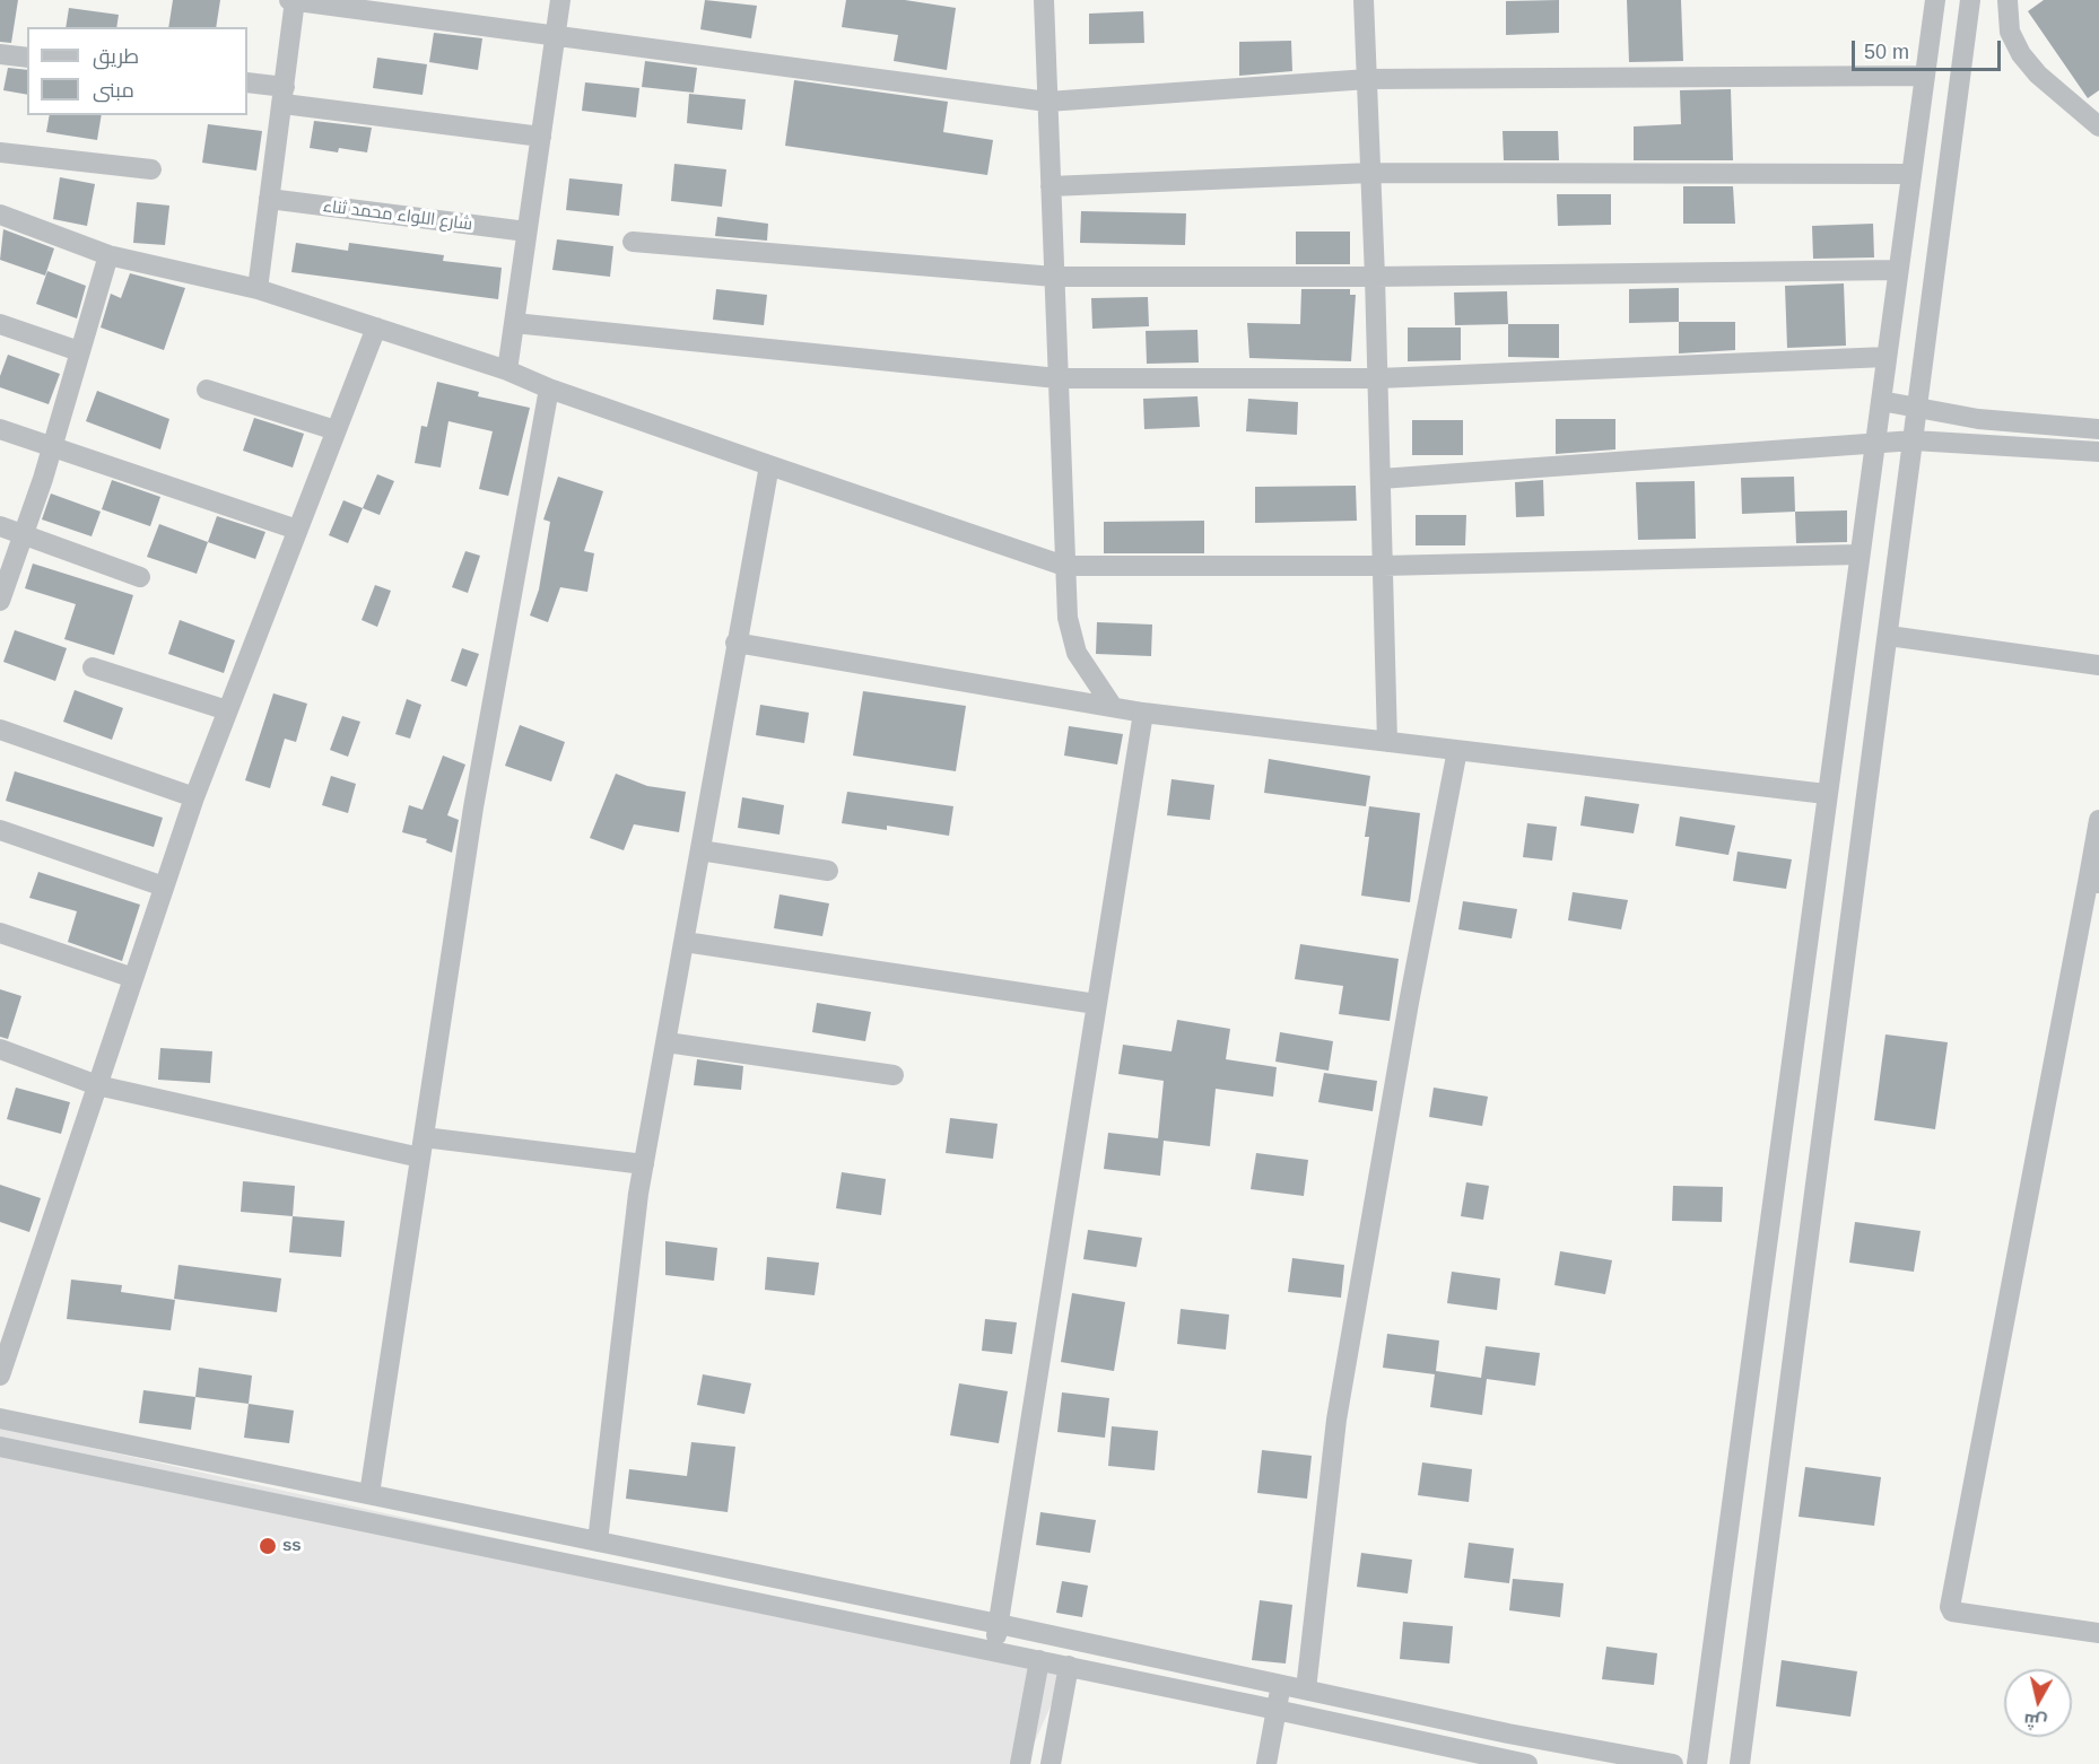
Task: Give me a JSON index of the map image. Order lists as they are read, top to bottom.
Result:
{
  "streets": {
    "street": ["شارع اللواء محمد ثناء"]
  },
  "places": ["ss"],
  "legend": ["طريق", "مبنى"],
  "scale_bar": "50 m",
  "north": "bottom"
}
